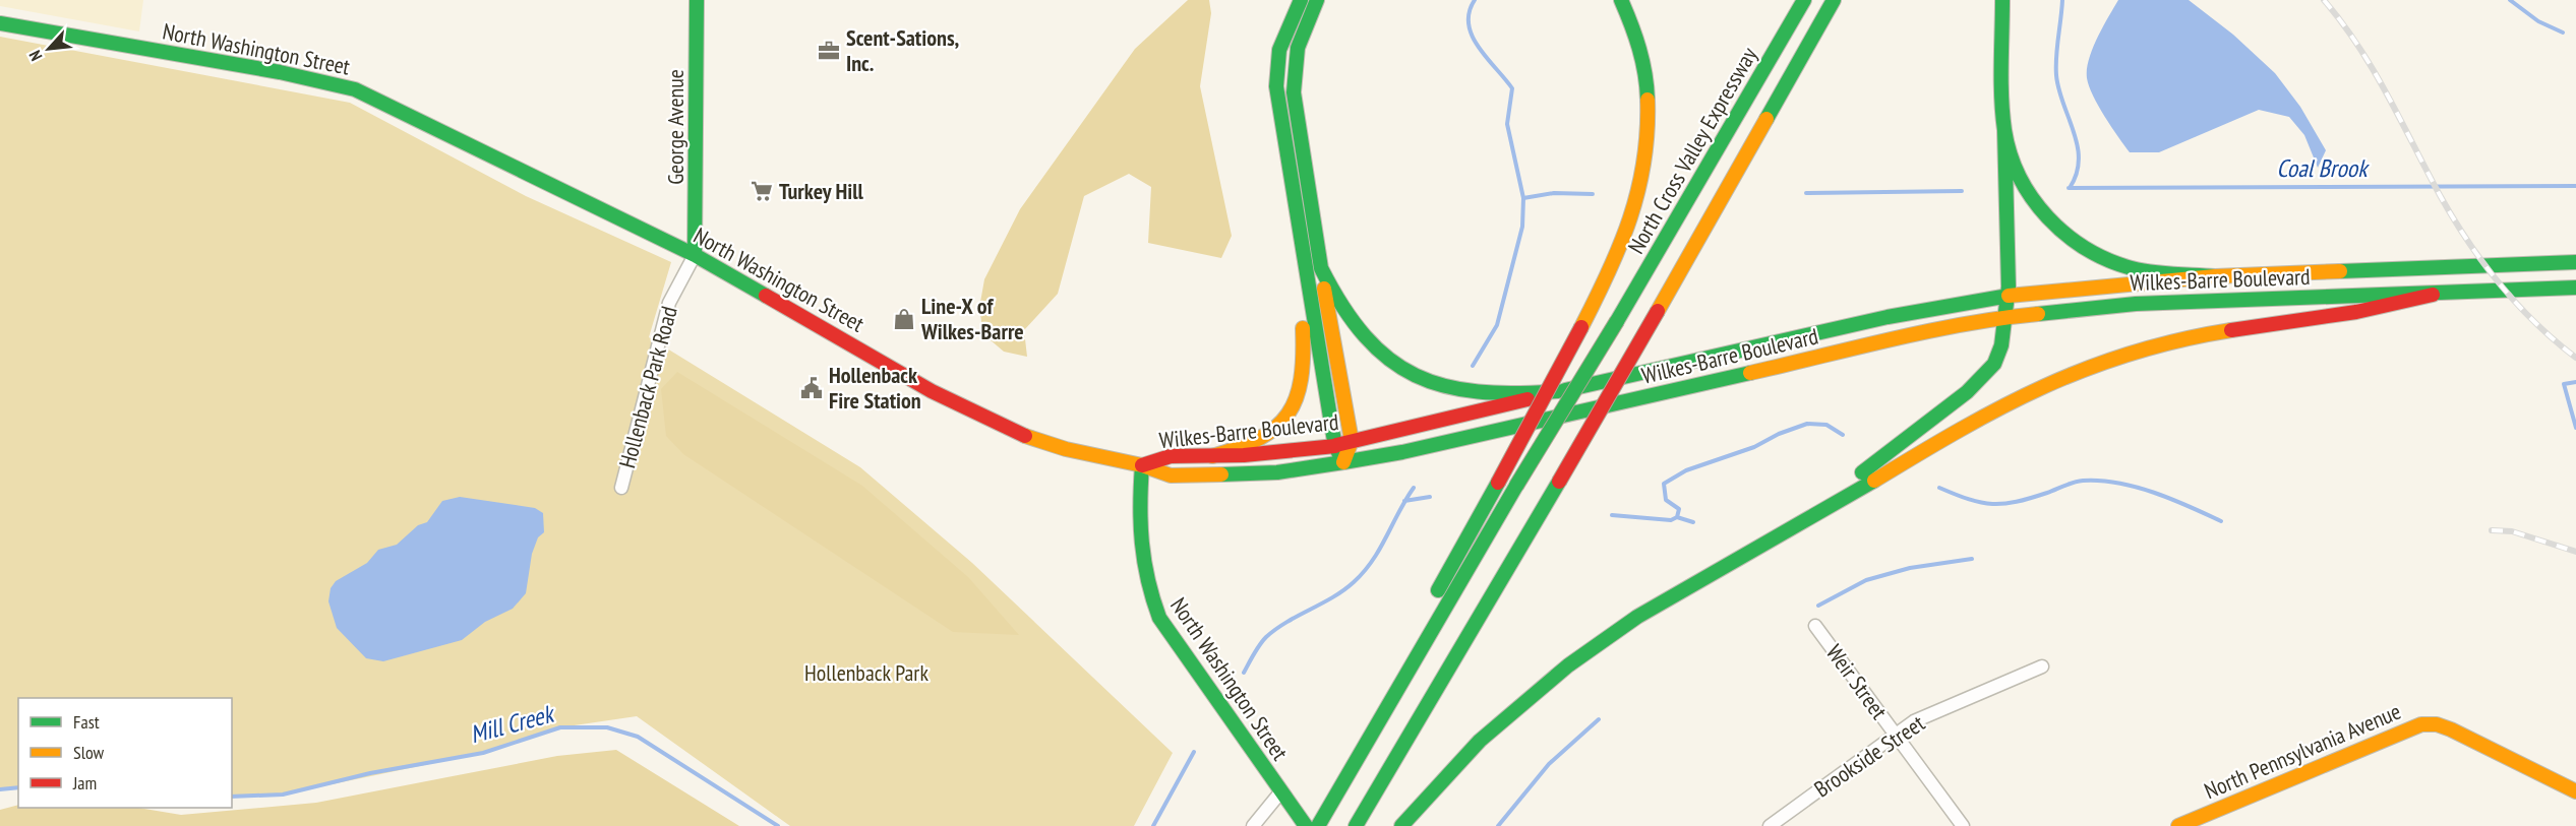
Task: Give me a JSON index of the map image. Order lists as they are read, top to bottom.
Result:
{
  "streets": {
    "main road": [
      "North Washington Street",
      "George Avenue",
      "North Cross Valley Expressway",
      "Wilkes-Barre Boulevard",
      "North Pennsylvania Avenue"
    ],
    "street": ["Hollenback Park Road", "Weir Street", "Brookside Street"]
  },
  "crossings": [
    ["North Washington Street", "George Avenue"],
    ["North Washington Street", "Wilkes-Barre Boulevard"],
    ["North Washington Street", "Hollenback Park Road"],
    ["George Avenue", "Hollenback Park Road"],
    ["Weir Street", "Brookside Street"]
  ],
  "water": ["Coal Brook", "Mill Creek"],
  "parks": ["Hollenback Park"],
  "places": {
    "office": ["Scent-Sations, Inc."],
    "supermarket": ["Turkey Hill"],
    "shop": ["Line-X of Wilkes-Barre"],
    "public building": ["Hollenback Fire Station"]
  },
  "legend": ["Fast", "Slow", "Jam"],
  "north": "bottom left"
}
